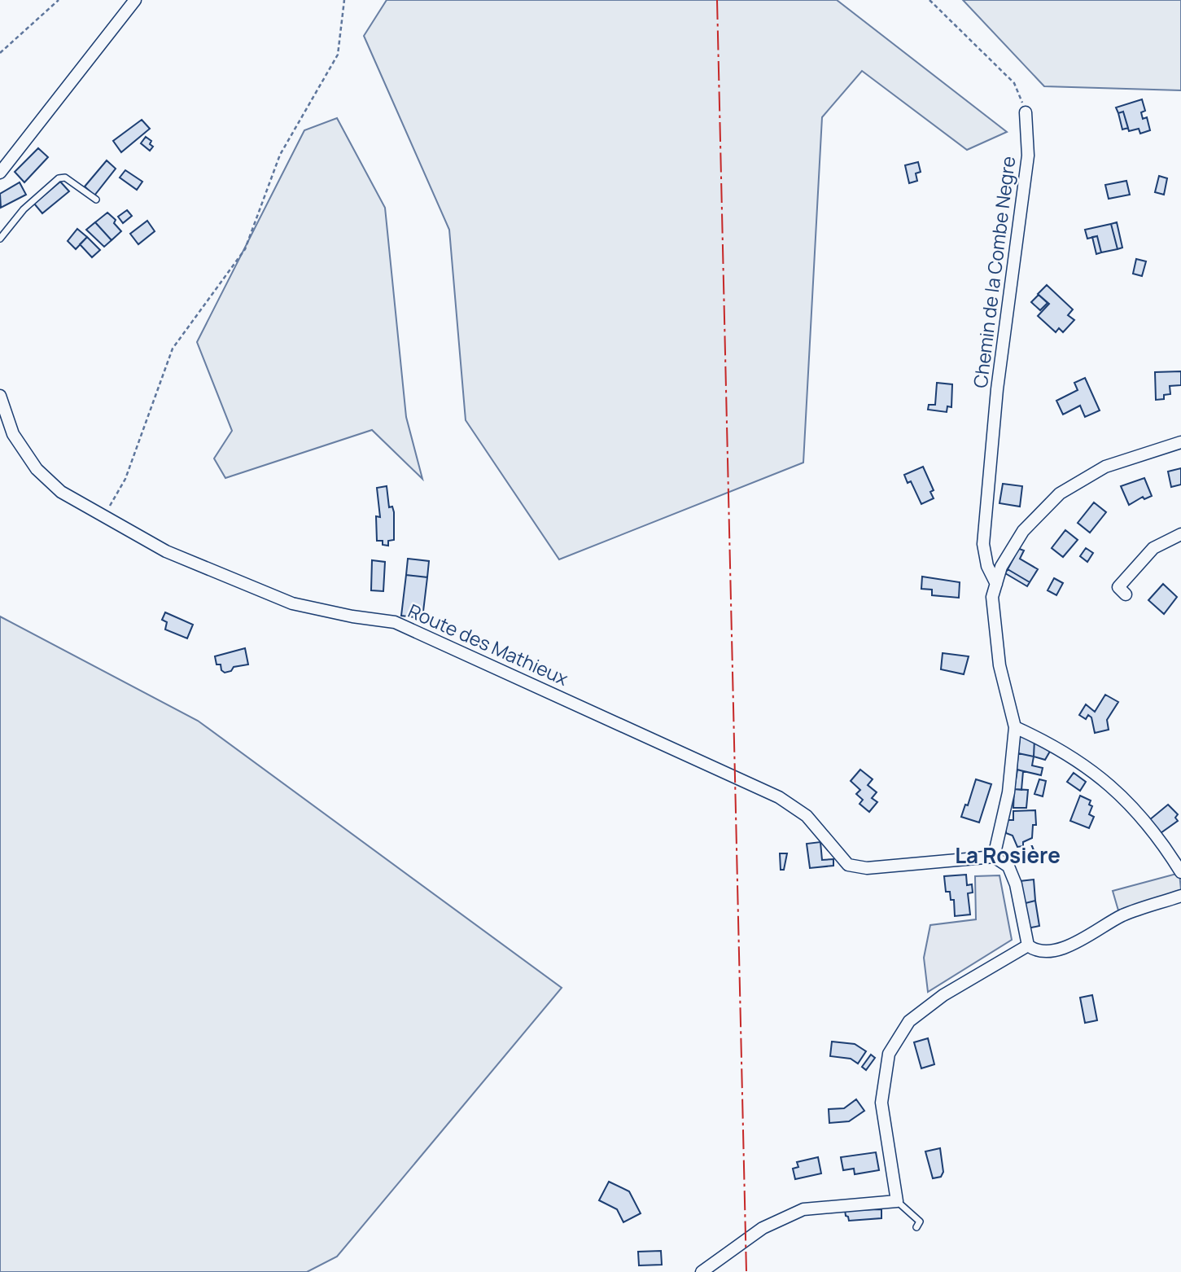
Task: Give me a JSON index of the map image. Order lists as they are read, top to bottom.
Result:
{
  "streets": {
    "street": ["Chemin de la Combe Negre", "Route des Mathieux"]
  },
  "districts": ["La Rosière"]
}
